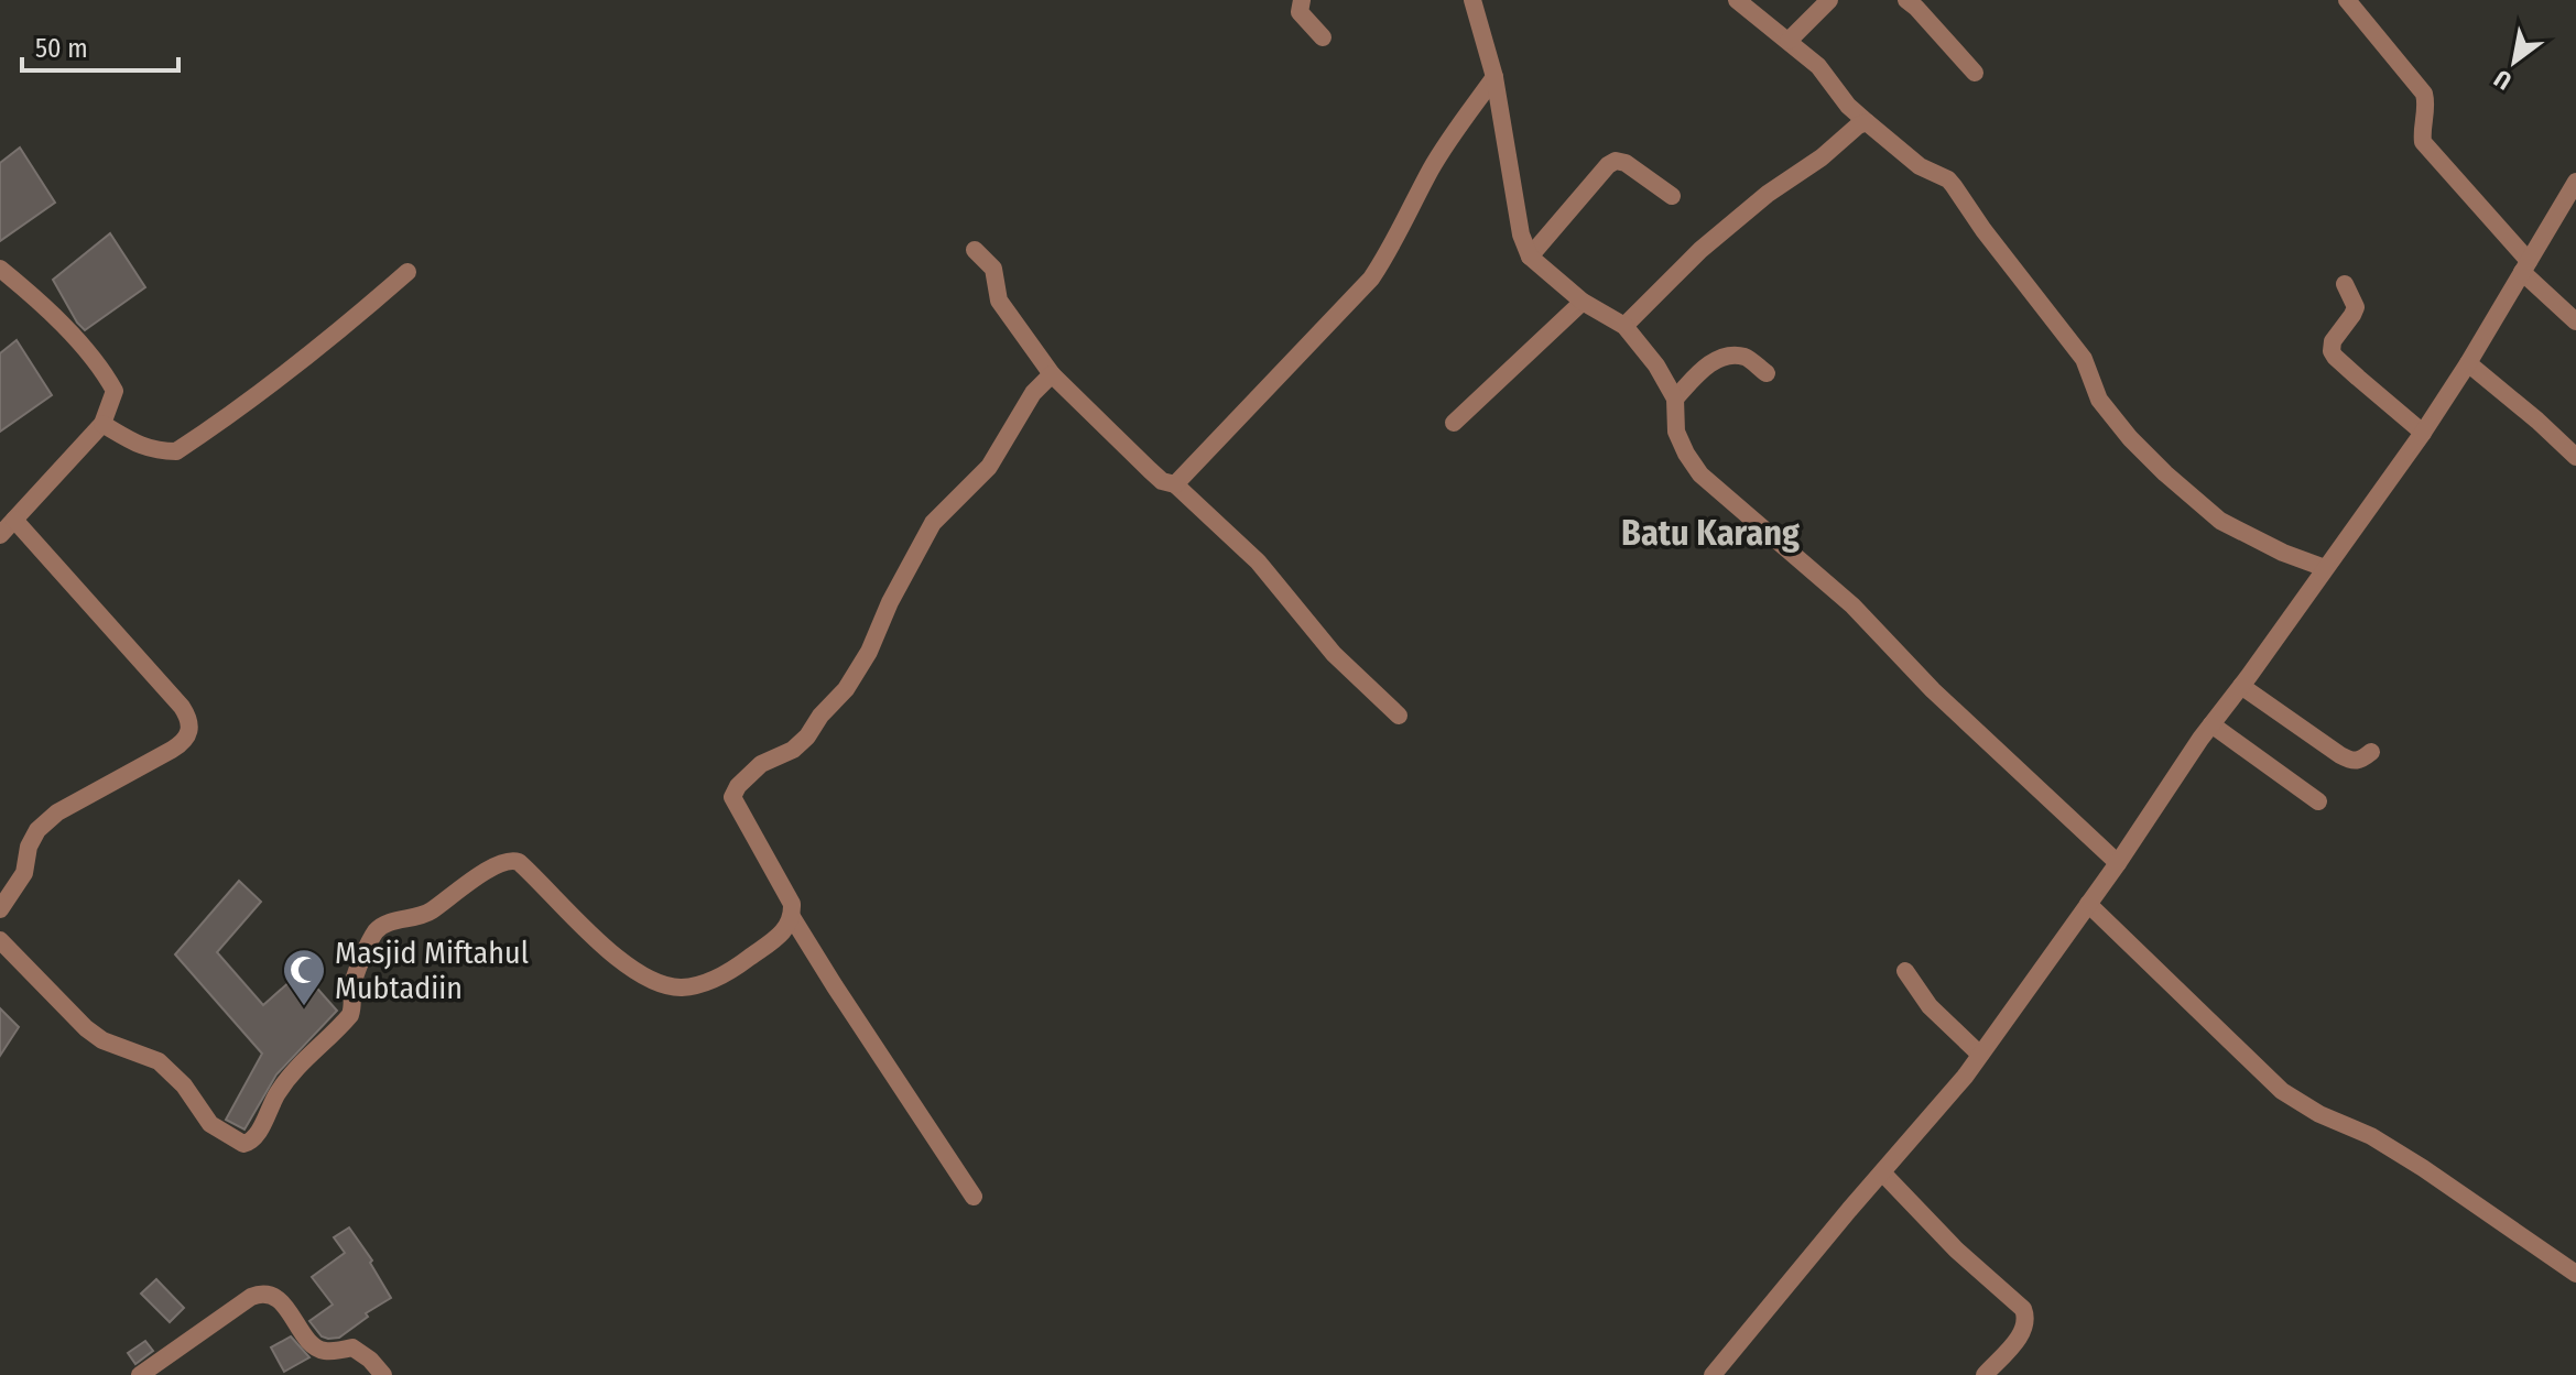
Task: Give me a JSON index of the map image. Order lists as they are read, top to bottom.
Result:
{
  "districts": ["Batu Karang"],
  "places": {
    "mosque": ["Masjid Miftahul Mubtadiin"]
  },
  "scale_bar": "50 m",
  "north": "bottom left"
}
